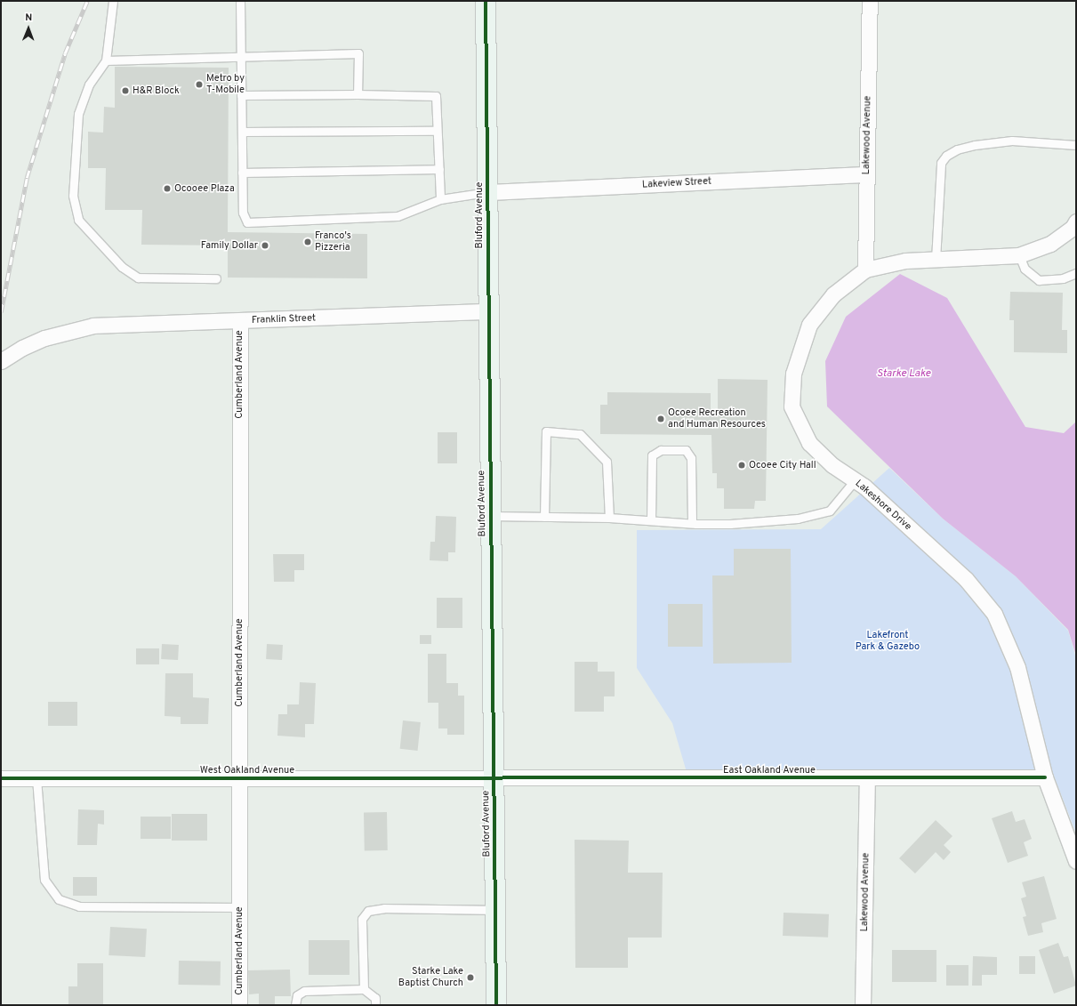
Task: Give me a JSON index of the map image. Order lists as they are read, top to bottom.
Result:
{
  "streets": {
    "street": [
      "Lakewood Avenue",
      "Lakeview Street",
      "Bluford Avenue",
      "Franklin Street",
      "Cumberland Avenue",
      "Lakeshore Drive",
      "West Oakland Avenue",
      "East Oakland Avenue"
    ]
  },
  "crossings": [
    ["Lakewood Avenue", "Lakeview Street"],
    ["Lakewood Avenue", "Lakeshore Drive"],
    ["Lakewood Avenue", "East Oakland Avenue"],
    ["Lakeview Street", "Bluford Avenue"],
    ["Bluford Avenue", "Franklin Street"],
    ["Bluford Avenue", "West Oakland Avenue"],
    ["Bluford Avenue", "East Oakland Avenue"],
    ["Franklin Street", "Cumberland Avenue"],
    ["Cumberland Avenue", "West Oakland Avenue"],
    ["Lakeshore Drive", "East Oakland Avenue"],
    ["West Oakland Avenue", "East Oakland Avenue"]
  ],
  "water": ["Starke Lake"],
  "parks": ["Lakefront Park & Gazebo"],
  "places": [
    "Metro by T-Mobile",
    "H&R Block",
    "Ocooee Plaza",
    "Franco's Pizzeria",
    "Family Dollar",
    "Ocoee Recreation and Human Resources",
    "Ocoee City Hall",
    "Starke Lake Baptist Church"
  ],
  "north": "top"
}
